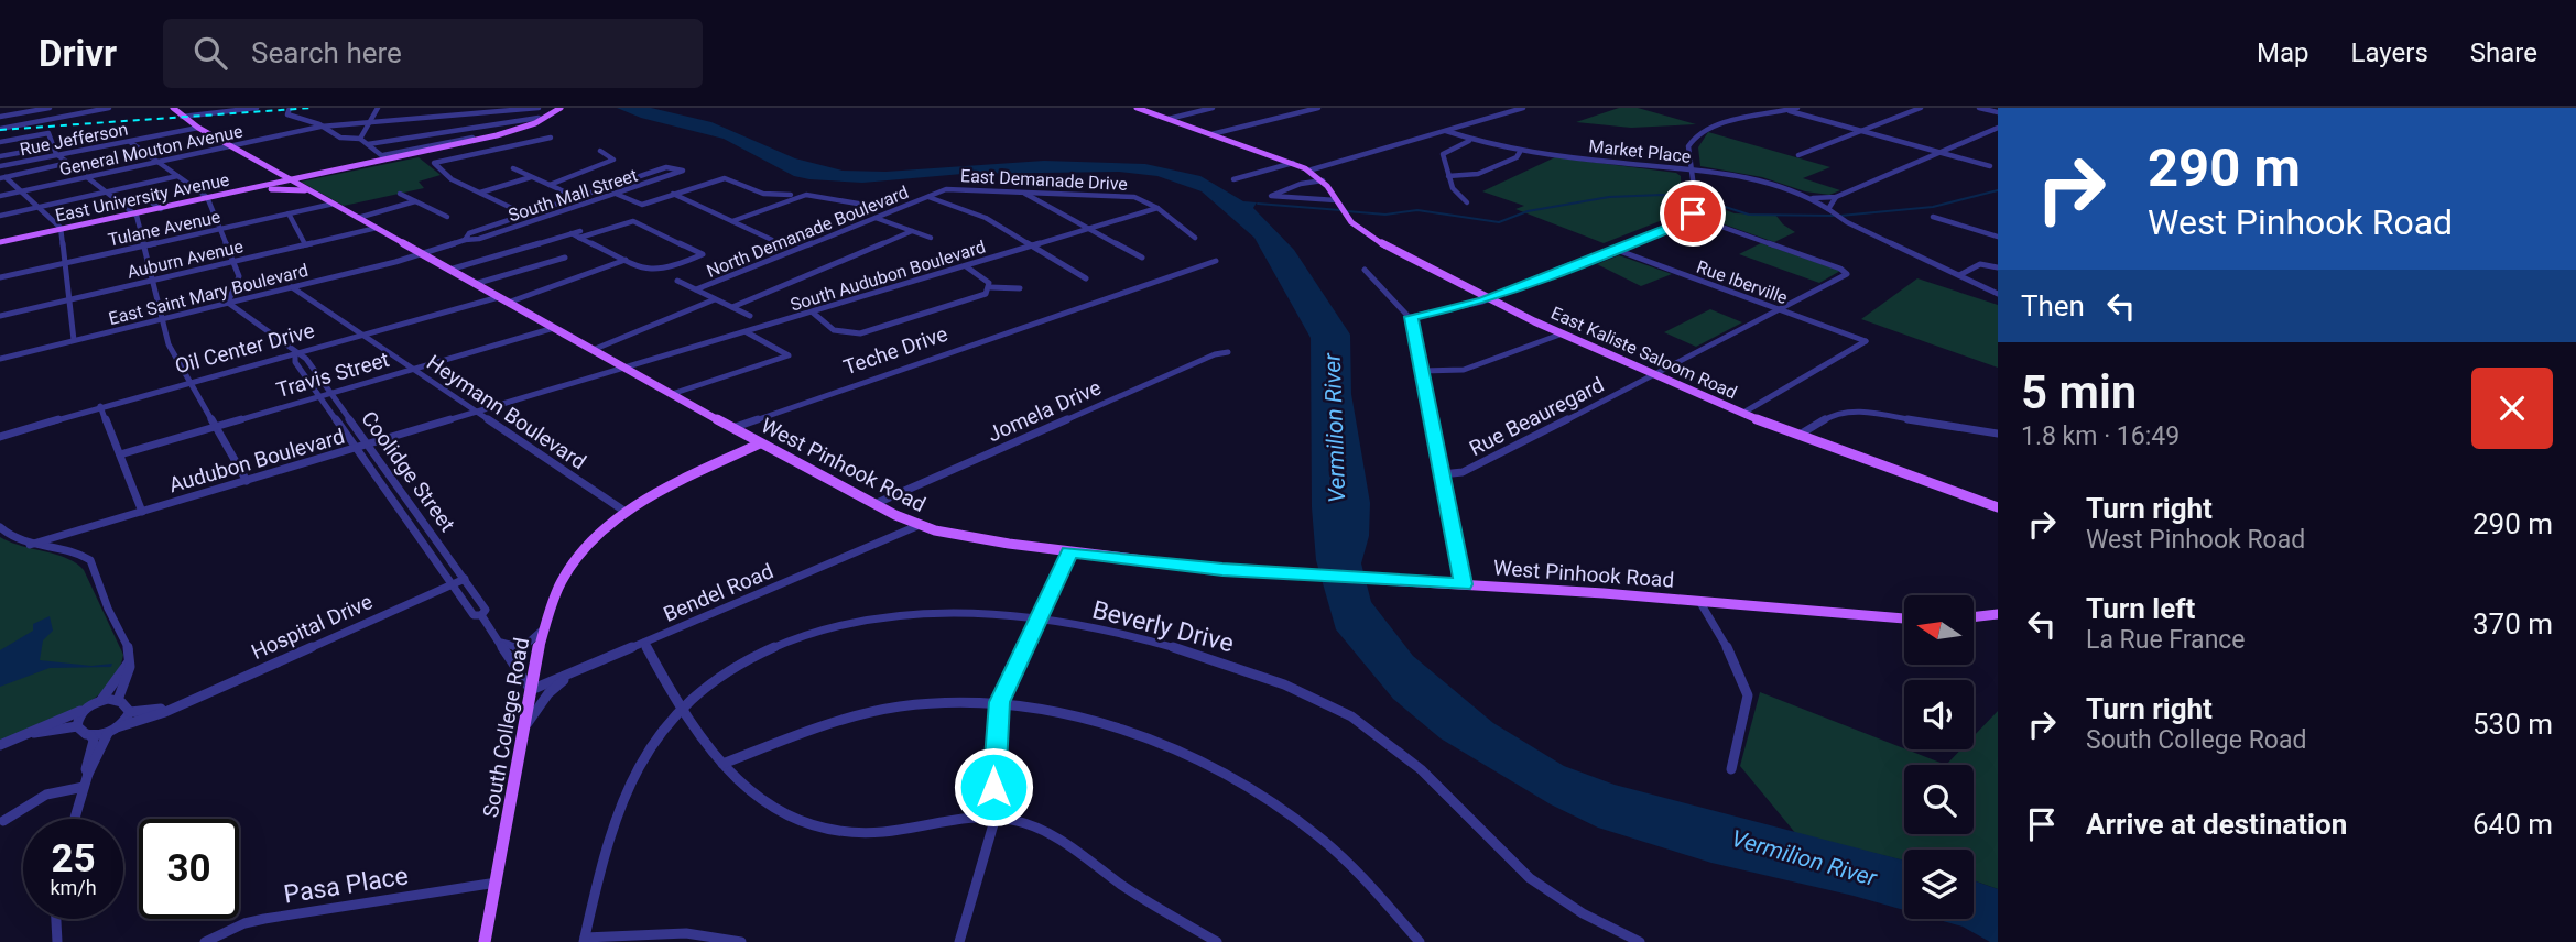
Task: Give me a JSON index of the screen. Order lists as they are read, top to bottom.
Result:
{
  "streets": {
    "main road": [
      "East University Avenue",
      "East Kaliste Saloom Road",
      "West Pinhook Road",
      "South College Road"
    ],
    "street": [
      "Rue Jefferson",
      "General Mouton Avenue",
      "Market Place",
      "East Demanade Drive",
      "South Mall Street",
      "Tulane Avenue",
      "North Demanade Boulevard",
      "Auburn Avenue",
      "South Audubon Boulevard",
      "Rue Iberville",
      "East Saint Mary Boulevard",
      "Oil Center Drive",
      "Teche Drive",
      "Travis Street",
      "Jomela Drive",
      "Heymann Boulevard",
      "Rue Beauregard",
      "Audubon Boulevard",
      "Coolidge Street",
      "Bendel Road",
      "Hospital Drive",
      "Beverly Drive",
      "Pasa Place"
    ]
  },
  "crossings": [
    ["Rue Jefferson", "West Pinhook Road"],
    ["General Mouton Avenue", "West Pinhook Road"],
    ["East Demanade Drive", "North Demanade Boulevard"],
    ["East Demanade Drive", "South Audubon Boulevard"],
    ["South Mall Street", "East Saint Mary Boulevard"],
    ["East University Avenue", "West Pinhook Road"],
    ["Tulane Avenue", "West Pinhook Road"],
    ["Auburn Avenue", "West Pinhook Road"],
    ["South Audubon Boulevard", "Audubon Boulevard"],
    ["South Audubon Boulevard", "West Pinhook Road"],
    ["Rue Iberville", "East Kaliste Saloom Road"],
    ["Rue Iberville", "Rue Beauregard"],
    ["East Saint Mary Boulevard", "Heymann Boulevard"],
    ["East Saint Mary Boulevard", "West Pinhook Road"],
    ["East Saint Mary Boulevard", "Coolidge Street"],
    ["Oil Center Drive", "Heymann Boulevard"],
    ["Oil Center Drive", "West Pinhook Road"],
    ["Oil Center Drive", "Coolidge Street"],
    ["Teche Drive", "West Pinhook Road"],
    ["East Kaliste Saloom Road", "Rue Beauregard"],
    ["Travis Street", "Heymann Boulevard"],
    ["Travis Street", "West Pinhook Road"],
    ["Travis Street", "Coolidge Street"],
    ["Jomela Drive", "West Pinhook Road"],
    ["Heymann Boulevard", "Audubon Boulevard"],
    ["Heymann Boulevard", "South College Road"],
    ["Audubon Boulevard", "West Pinhook Road"],
    ["Audubon Boulevard", "Coolidge Street"],
    ["West Pinhook Road", "Bendel Road"],
    ["West Pinhook Road", "South College Road"],
    ["Coolidge Street", "Bendel Road"],
    ["Coolidge Street", "Hospital Drive"],
    ["Coolidge Street", "South College Road"],
    ["Bendel Road", "South College Road"],
    ["South College Road", "Pasa Place"]
  ],
  "water": ["Vermilion River"],
  "north": "left",
  "page": {
    "header": "Drivr",
    "search": "Search here",
    "nav": ["Map", "Layers", "Share"],
    "turn": ["290 m", "West Pinhook Road"],
    "then": "Then",
    "heading": ["5 min", "1.8 km · 16:49"],
    "list": [
      {
        "name": "Turn right",
        "note": "West Pinhook Road",
        "value": "290 m"
      },
      {
        "name": "Turn left",
        "note": "La Rue France",
        "value": "370 m"
      },
      {
        "name": "Turn right",
        "note": "South College Road",
        "value": "530 m"
      },
      {
        "name": "Arrive at destination",
        "value": "640 m"
      }
    ],
    "speed": "25 km/h",
    "limit": "30"
  }
}
